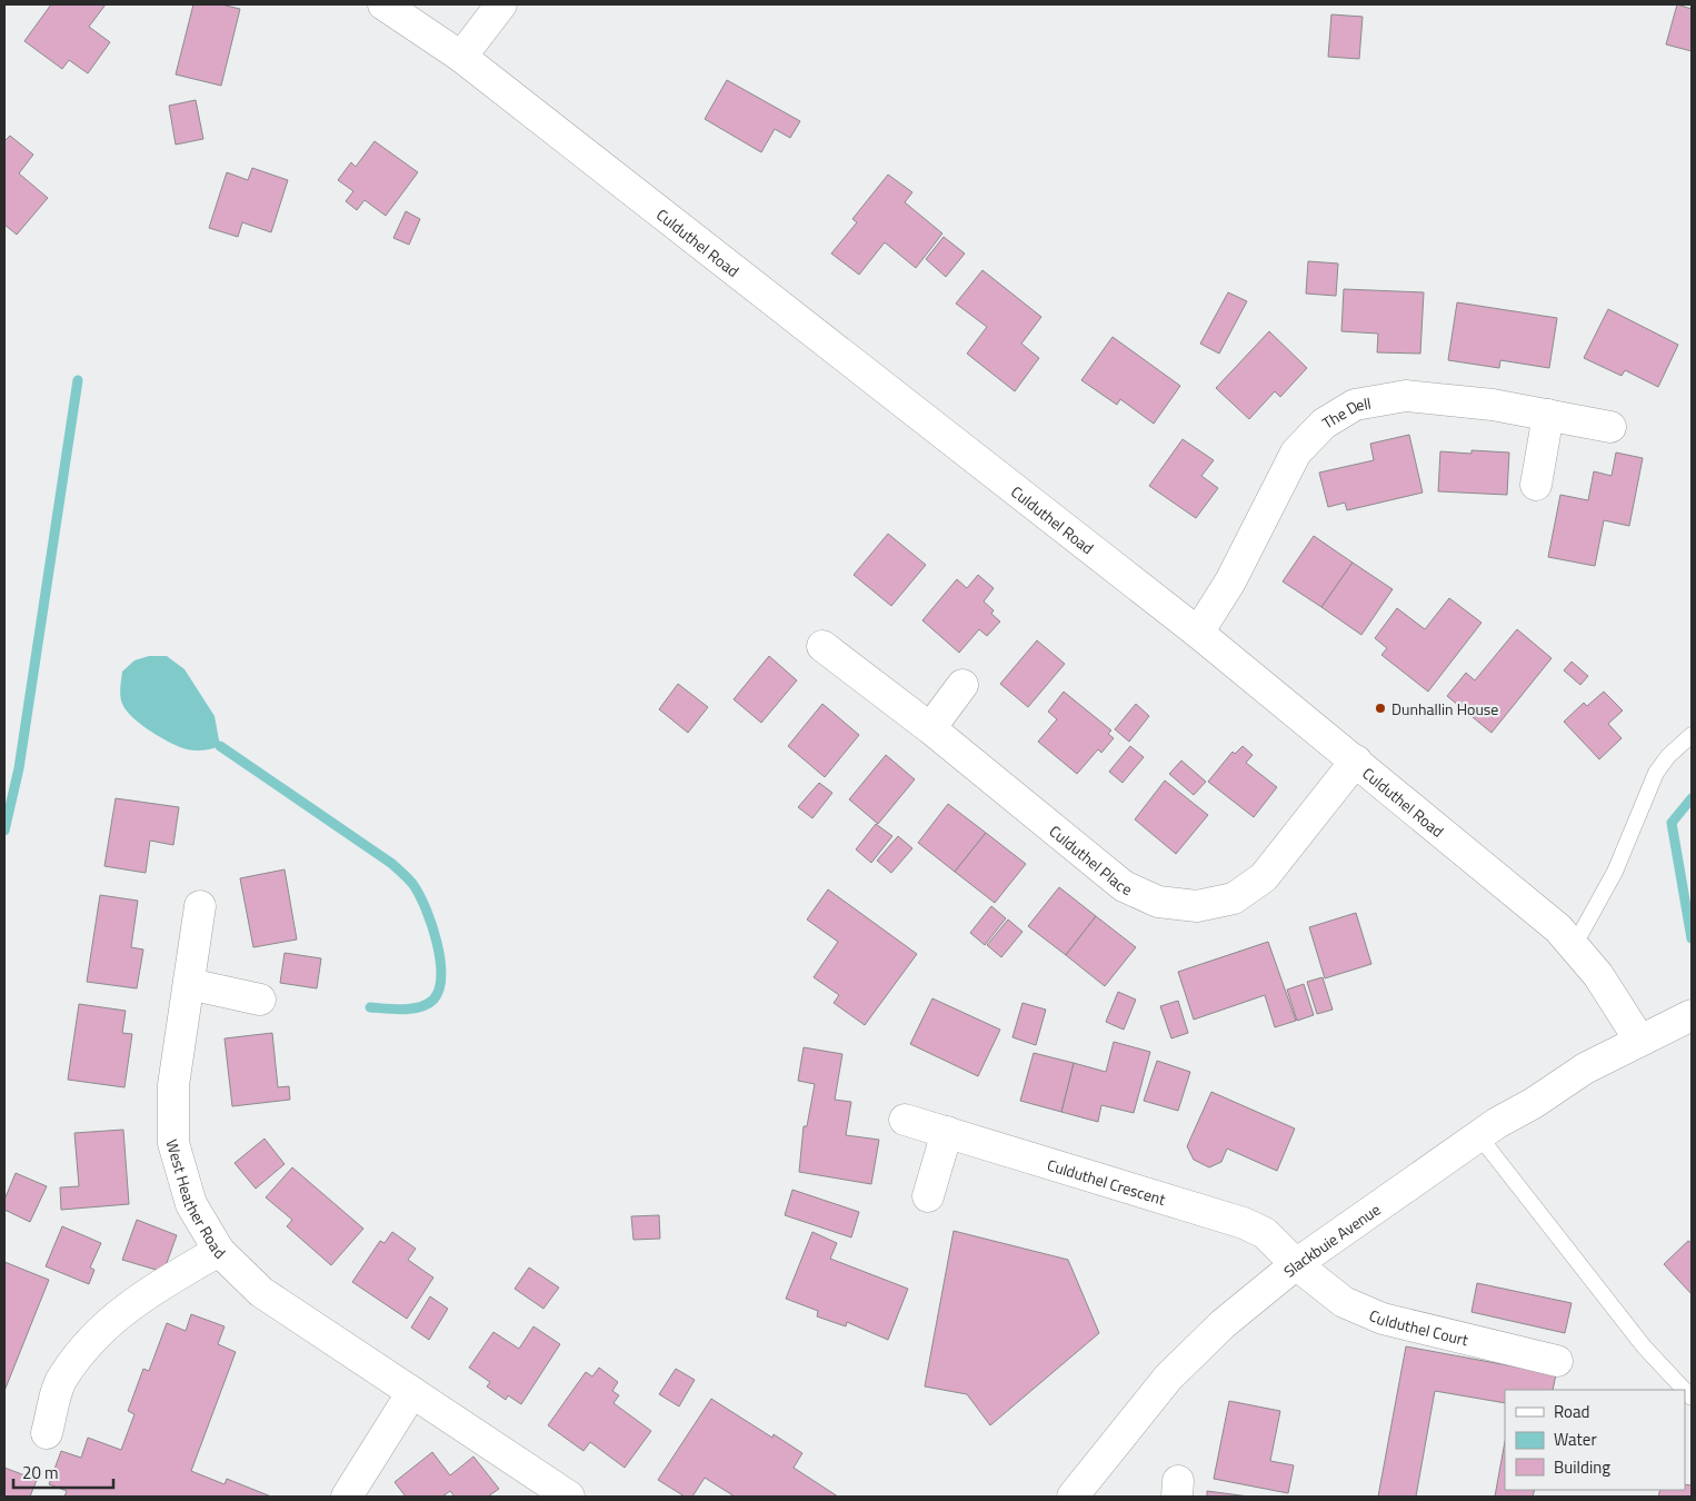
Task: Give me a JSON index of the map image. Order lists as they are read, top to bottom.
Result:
{
  "streets": {
    "street": [
      "Culduthel Road",
      "The Dell",
      "Culduthel Place",
      "Culduthel Crescent",
      "West Heather Road",
      "Slackbuie Avenue",
      "Culduthel Court"
    ]
  },
  "crossings": [
    ["Culduthel Road", "The Dell"],
    ["Culduthel Road", "Culduthel Place"],
    ["Culduthel Road", "Slackbuie Avenue"],
    ["Culduthel Crescent", "Slackbuie Avenue"],
    ["Culduthel Crescent", "Culduthel Court"],
    ["Slackbuie Avenue", "Culduthel Court"]
  ],
  "places": ["Dunhallin House"],
  "legend": ["Road", "Water", "Building"],
  "scale_bar": "20 m"
}
